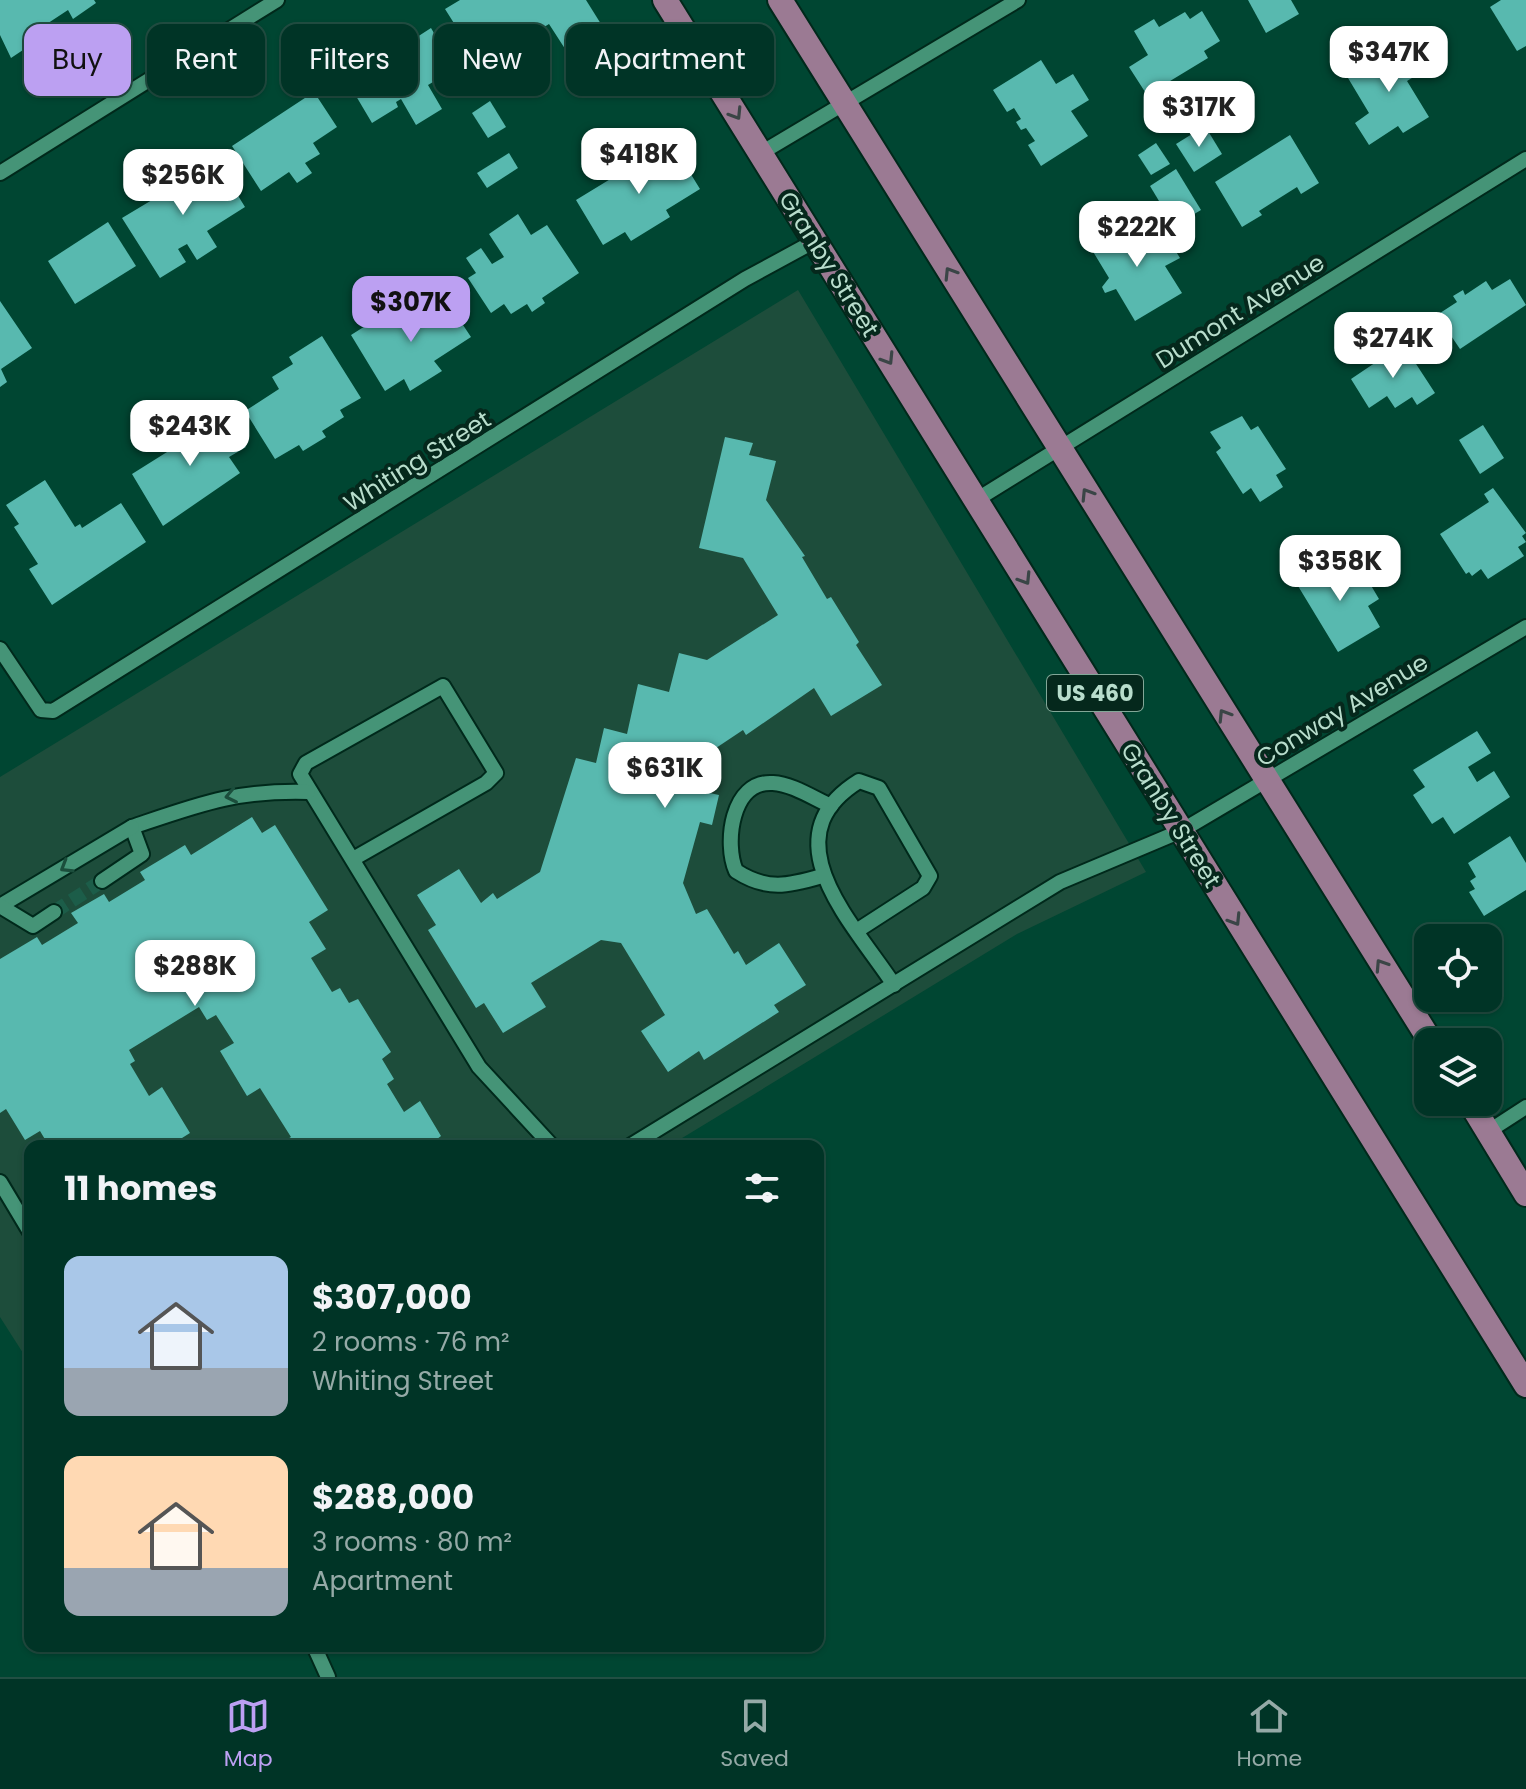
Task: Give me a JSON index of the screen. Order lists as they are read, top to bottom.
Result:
{
  "streets": {
    "main road": ["Granby Street", "US 460"],
    "street": ["Dumont Avenue", "Whiting Street", "Conway Avenue"]
  },
  "crossings": [
    ["Granby Street", "Dumont Avenue"],
    ["Granby Street", "Whiting Street"],
    ["Granby Street", "Conway Avenue"]
  ],
  "page": {
    "chip": [
      "Buy",
      "Rent",
      "Filters",
      "New",
      "Apartment"
    ],
    "price": [
      "$347K",
      "$317K",
      "$418K",
      "$256K",
      "$222K",
      "$307K",
      "$274K",
      "$243K",
      "$358K",
      "$631K",
      "$288K"
    ],
    "heading": "11 homes",
    "list": [
      {
        "name": "$307,000",
        "note": "2 rooms · 76 m² · Whiting Street"
      },
      {
        "name": "$288,000",
        "note": "3 rooms · 80 m² · Apartment"
      }
    ],
    "tabs": ["Map", "Saved", "Home"]
  }
}
